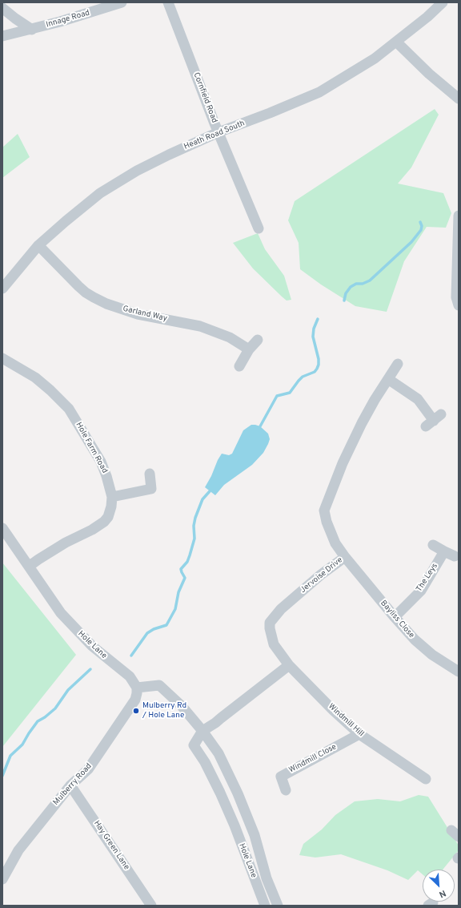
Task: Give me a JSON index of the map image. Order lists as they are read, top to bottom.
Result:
{
  "streets": {
    "street": [
      "Innage Road",
      "Cornfield Road",
      "Heath Road South",
      "Garland Way",
      "Hole Farm Road",
      "Jervoise Drive",
      "The Leys",
      "Bayliss Close",
      "Hole Lane",
      "Windmill Hill",
      "Windmill Close",
      "Mulberry Road",
      "Hay Green Lane"
    ]
  },
  "crossings": [
    ["Cornfield Road", "Heath Road South"],
    ["Heath Road South", "Garland Way"],
    ["Hole Farm Road", "Hole Lane"],
    ["Jervoise Drive", "Bayliss Close"],
    ["Jervoise Drive", "Windmill Hill"],
    ["The Leys", "Bayliss Close"],
    ["Hole Lane", "Mulberry Road"],
    ["Windmill Hill", "Windmill Close"],
    ["Mulberry Road", "Hay Green Lane"]
  ],
  "places": ["Mulberry Rd / Hole Lane"],
  "north": "bottom right"
}
